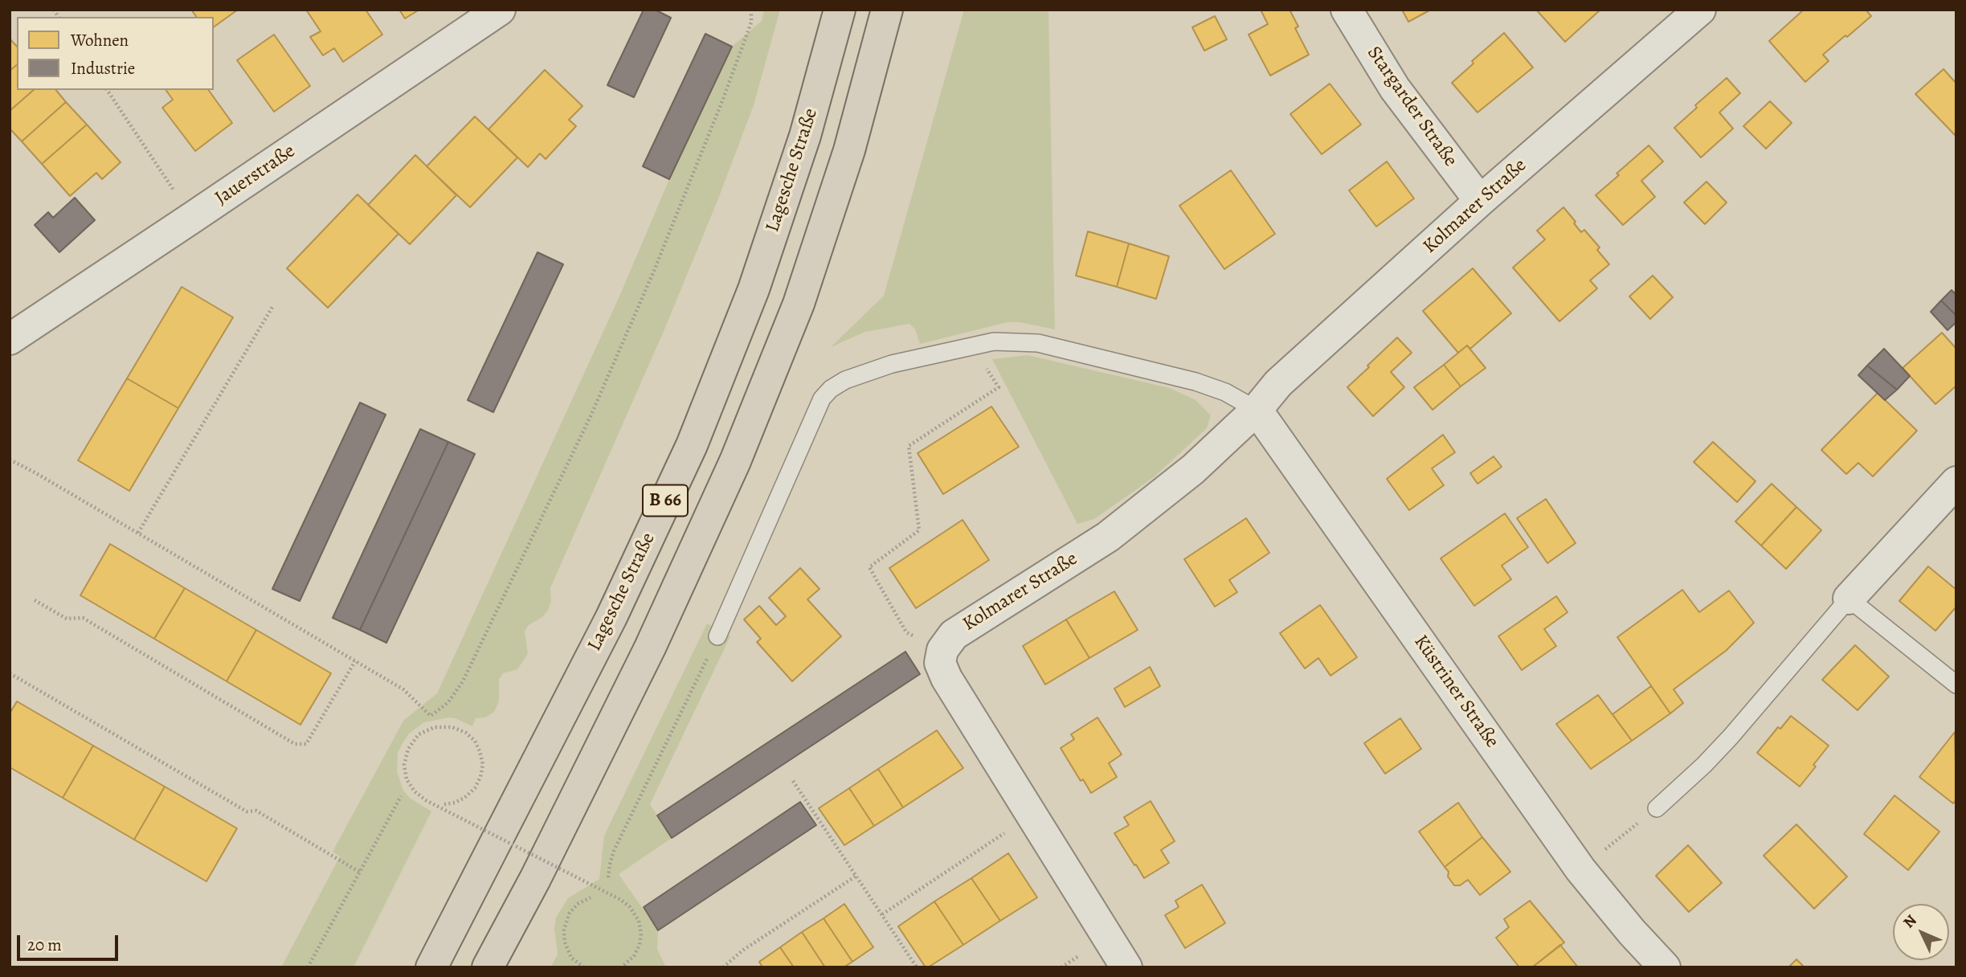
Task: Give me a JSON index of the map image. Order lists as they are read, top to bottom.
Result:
{
  "streets": {
    "main road": ["Lagesche Straße", "B 66"],
    "street": [
      "Stargarder Straße",
      "Jauerstraße",
      "Kolmarer Straße",
      "Küstriner Straße"
    ]
  },
  "crossings": [
    ["Stargarder Straße", "Kolmarer Straße"],
    ["Kolmarer Straße", "Küstriner Straße"]
  ],
  "legend": ["Wohnen", "Industrie"],
  "scale_bar": "20 m",
  "north": "top left"
}
